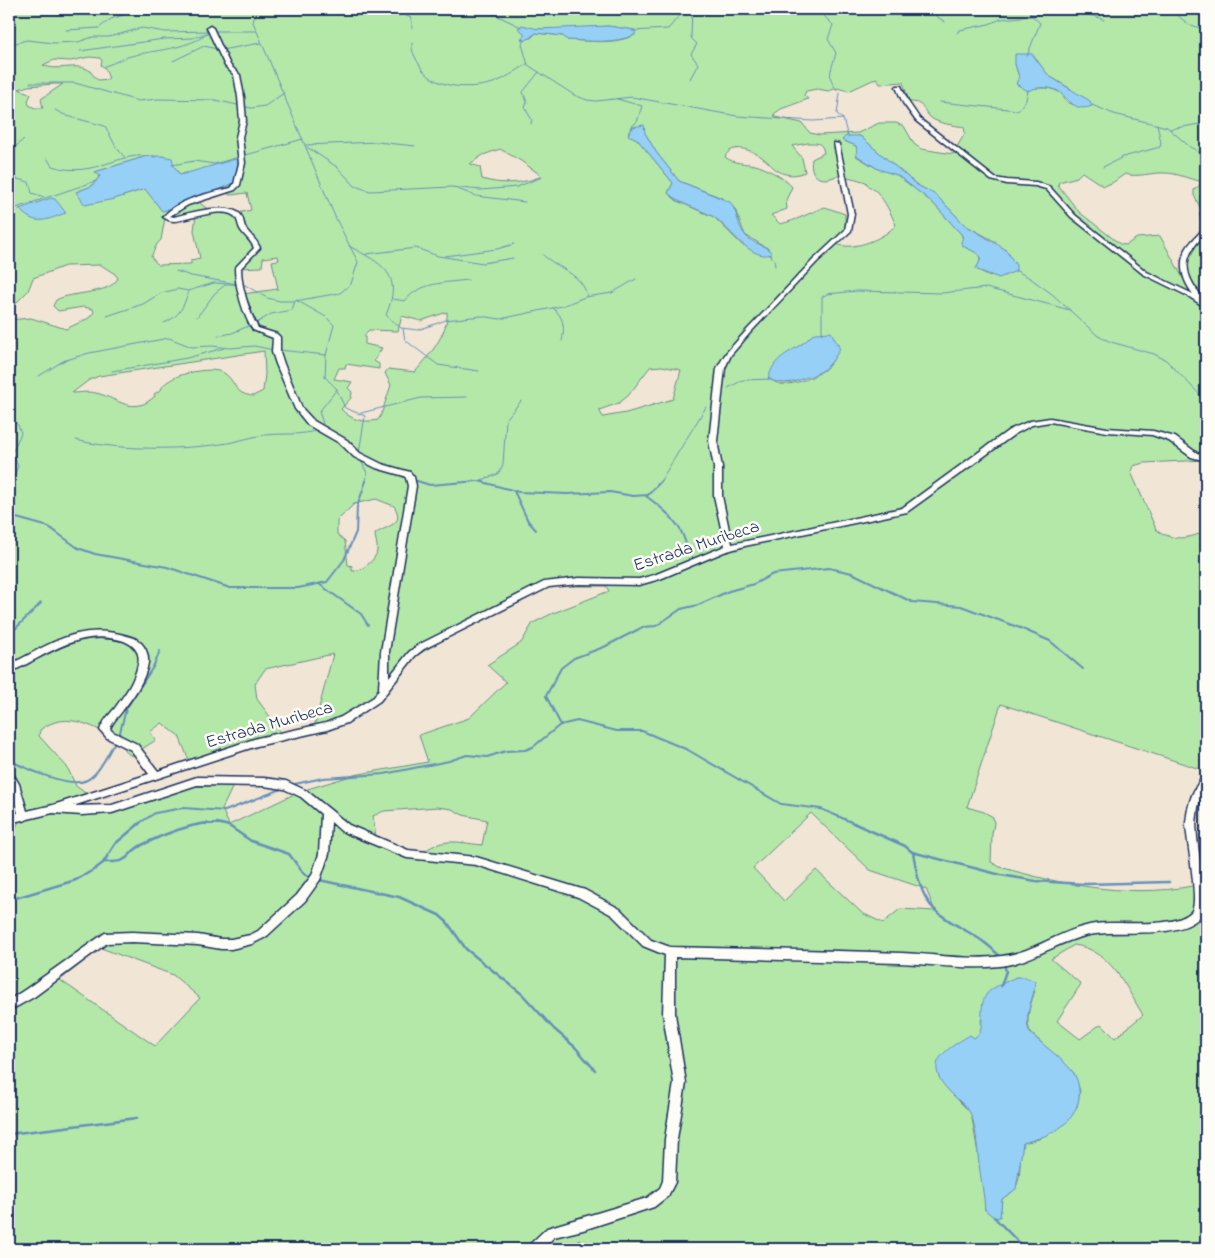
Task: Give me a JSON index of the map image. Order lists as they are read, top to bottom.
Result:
{
  "streets": {
    "street": ["Estrada Muribeca"]
  }
}
